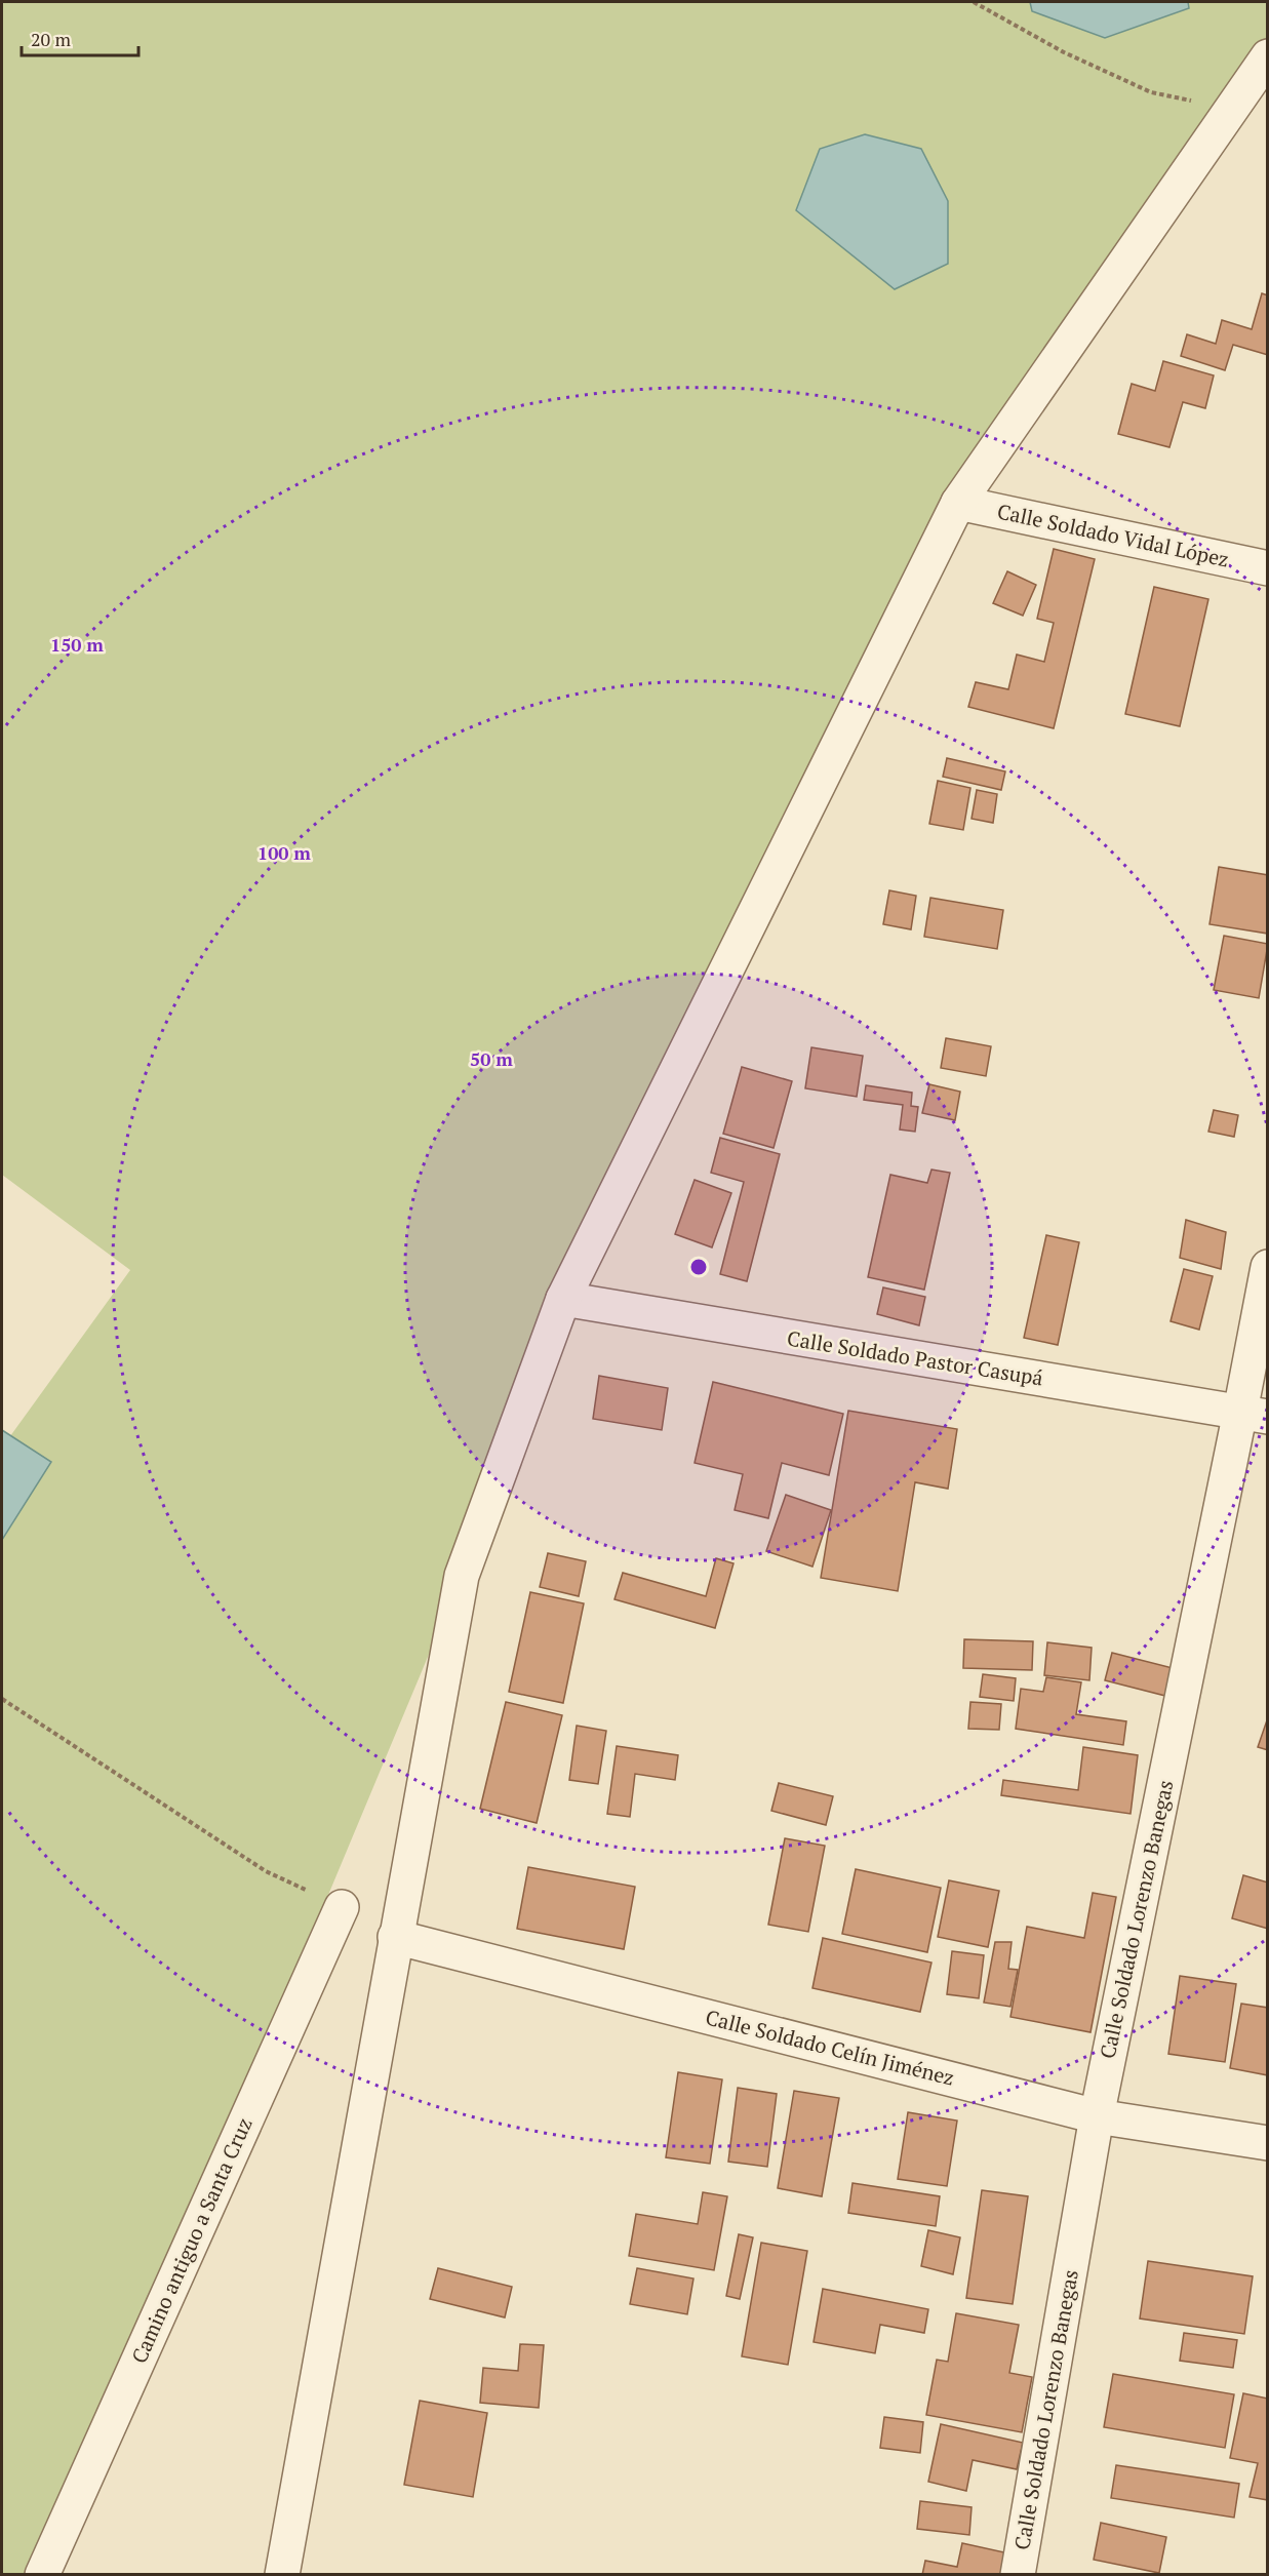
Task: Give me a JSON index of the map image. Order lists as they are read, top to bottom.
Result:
{
  "streets": {
    "street": [
      "Calle Soldado Vidal López",
      "Calle Soldado Pastor Casupá",
      "Calle Soldado Lorenzo Banegas",
      "Calle Soldado Celín Jiménez",
      "Camino antiguo a Santa Cruz"
    ]
  },
  "crossings": [
    ["Calle Soldado Pastor Casupá", "Calle Soldado Lorenzo Banegas"],
    ["Calle Soldado Lorenzo Banegas", "Calle Soldado Celín Jiménez"]
  ],
  "scale_bar": "20 m",
  "rings": ["150 m", "100 m", "50 m"]
}
